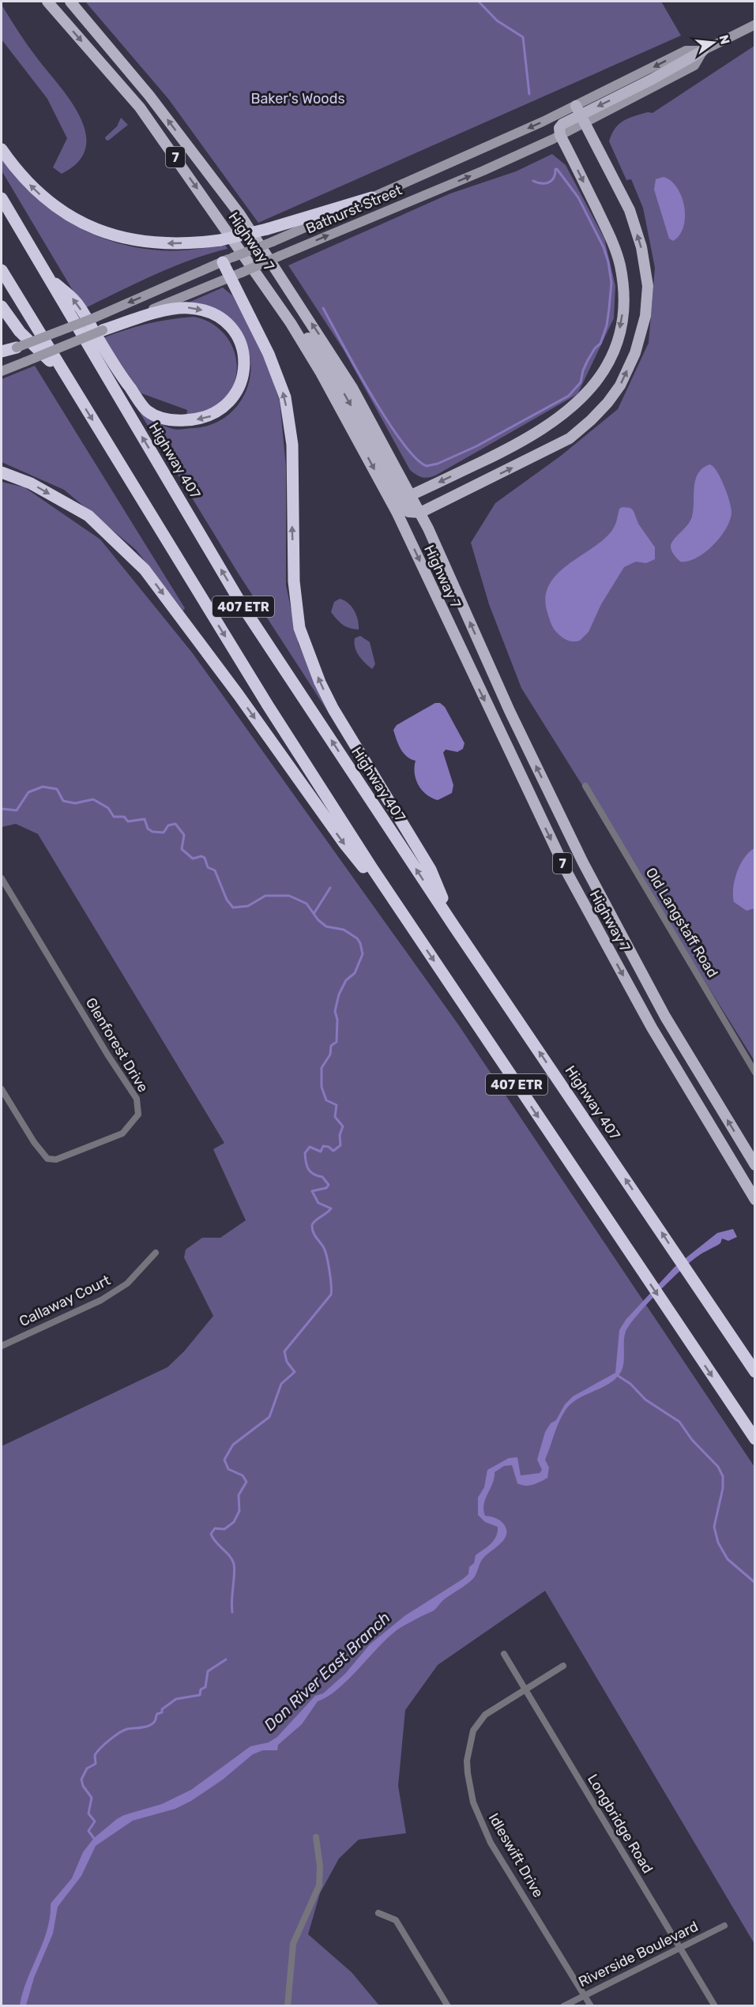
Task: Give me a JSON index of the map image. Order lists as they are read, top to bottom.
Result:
{
  "streets": {
    "highway": ["Highway 407", "407 ETR"],
    "main road": ["7", "Bathurst Street", "Highway 7"],
    "street": [
      "Old Langstaff Road",
      "Glenforest Drive",
      "Callaway Court",
      "Longbridge Road",
      "Idleswift Drive",
      "Riverside Boulevard"
    ]
  },
  "crossings": [
    ["Longbridge Road", "Idleswift Drive"],
    ["Longbridge Road", "Riverside Boulevard"],
    ["Idleswift Drive", "Riverside Boulevard"]
  ],
  "water": ["Don River East Branch"],
  "parks": ["Baker's Woods"],
  "north": "right"
}
